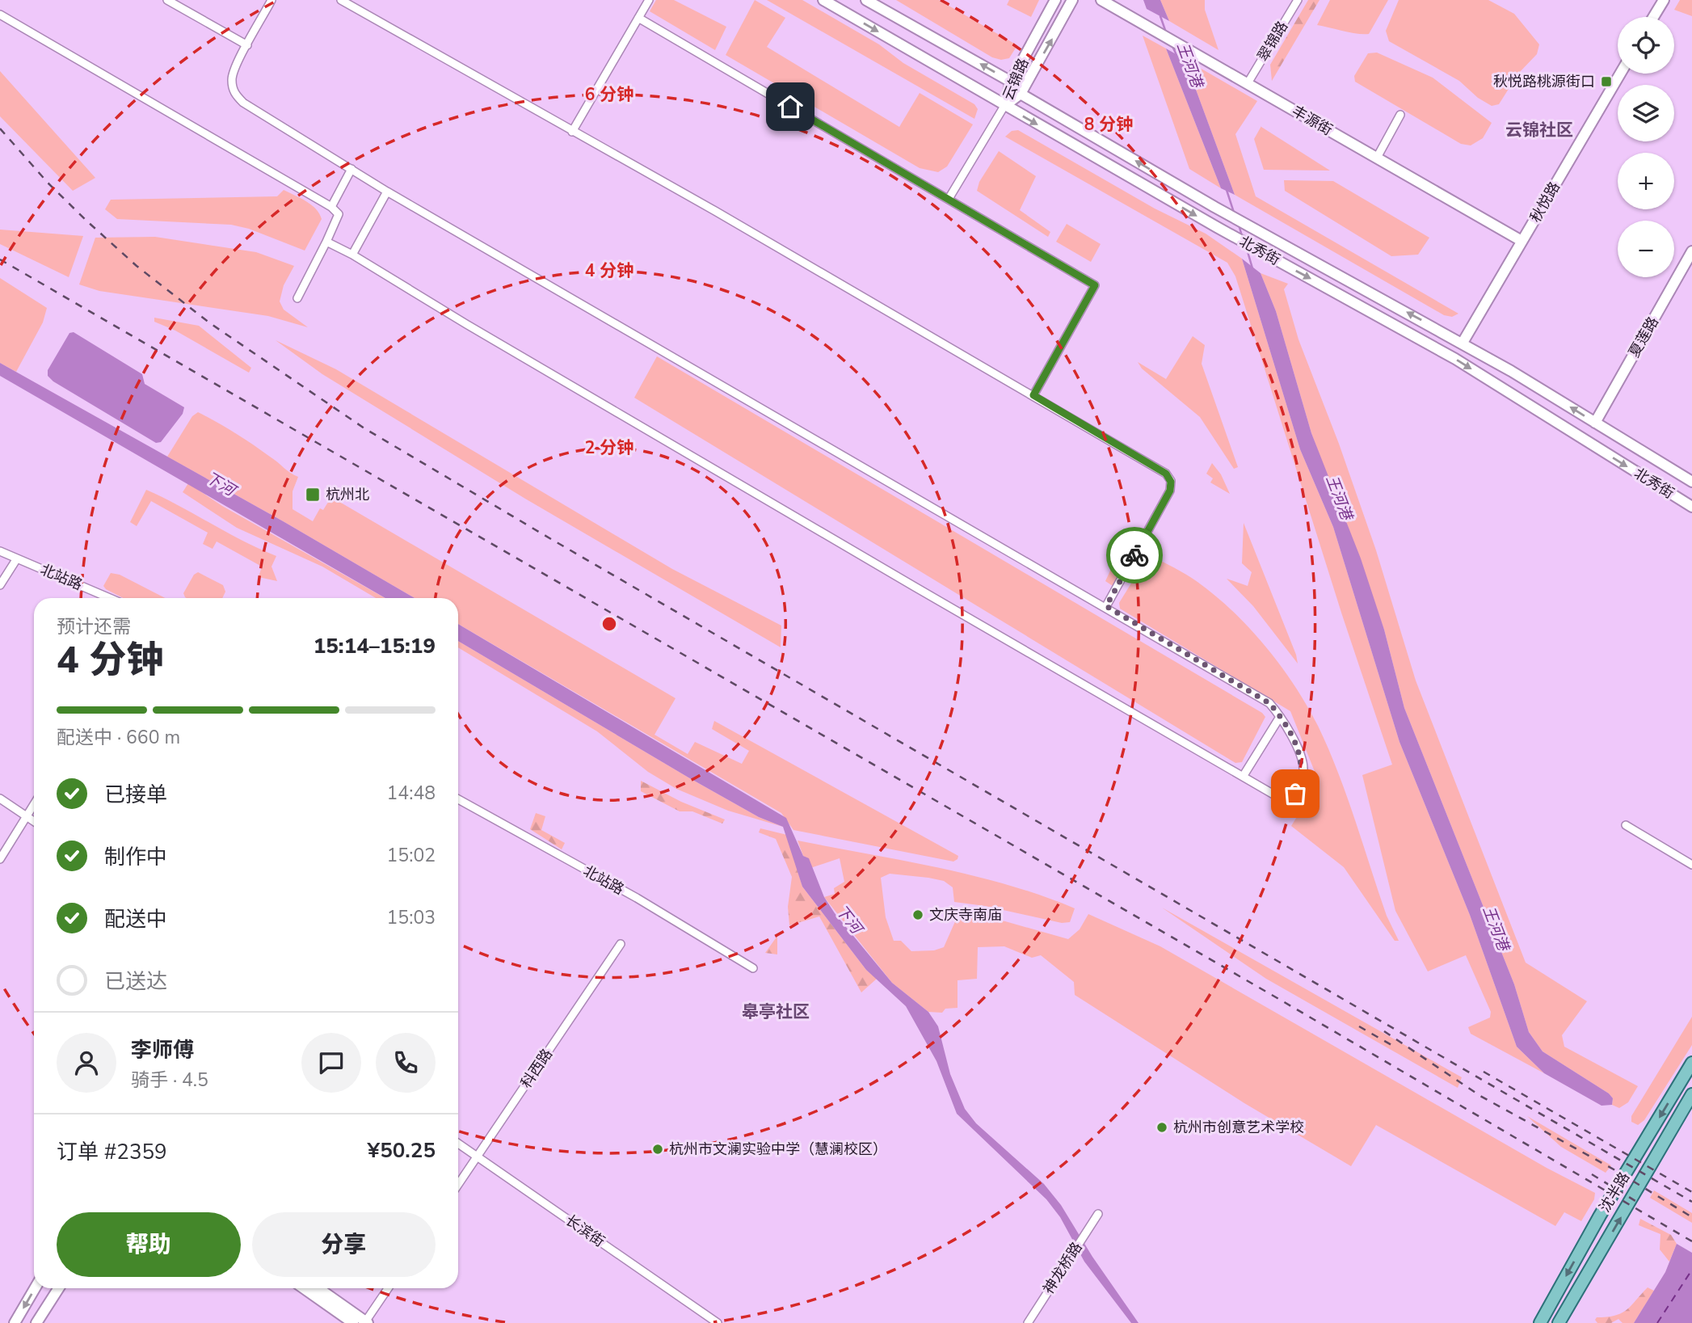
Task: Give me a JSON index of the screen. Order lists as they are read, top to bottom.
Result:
{
  "streets": {
    "main road": [
      "云锦路",
      "丰源街",
      "秋悦路",
      "北秀街",
      "夏莲路",
      "沈半路"
    ],
    "street": [
      "翠锦路",
      "北站路",
      "科西路",
      "长滨街",
      "神龙桥路"
    ]
  },
  "crossings": [
    ["翠锦路", "丰源街"],
    ["云锦路", "北秀街"],
    ["丰源街", "秋悦路"],
    ["秋悦路", "北秀街"],
    ["北秀街", "夏莲路"],
    ["科西路", "长滨街"]
  ],
  "districts": ["云锦社区", "皋亭社区"],
  "water": ["王河港", "下河"],
  "places": {
    "transit": ["秋悦路桃源街口", "杭州北"],
    "other": ["文庆寺南庙", "杭州市创意艺术学校", "杭州市文澜实验中学（慧澜校区）"]
  },
  "page": {
    "map_buttons": ["+", "−"],
    "heading": ["4 分钟", "预计还需", "15:14–15:19"],
    "panel": [
      "李师傅",
      "骑手 · 4.5",
      "订单 #2359",
      "¥50.25"
    ],
    "bar": "配送中 · 660 m",
    "list": [
      ["已接单", "14:48"],
      ["制作中", "15:02"],
      ["配送中", "15:03"],
      "已送达"
    ],
    "buttons": ["帮助", "分享"]
  },
  "rings": [
    "6 分钟",
    "8 分钟",
    "4 分钟",
    "2 分钟"
  ]
}
